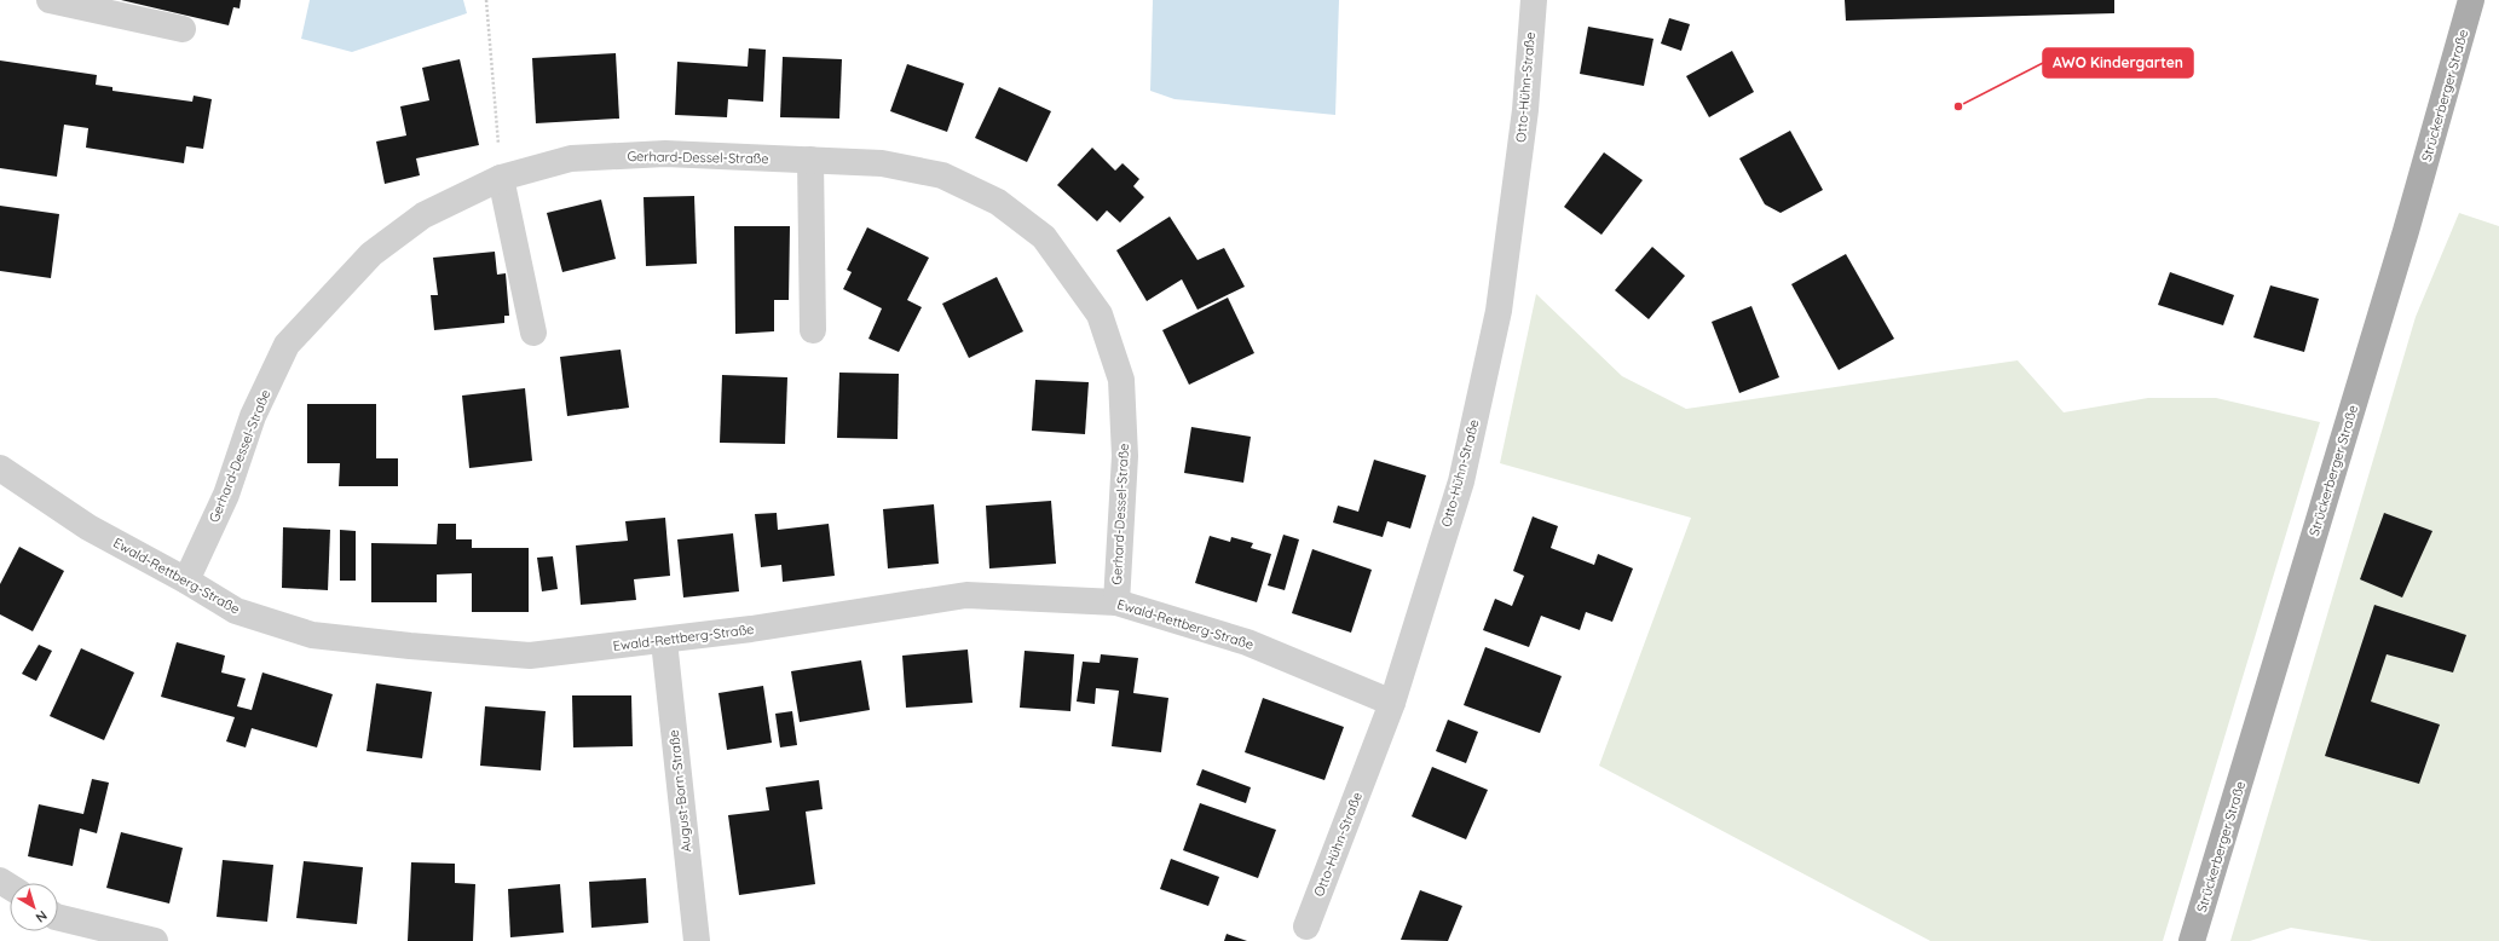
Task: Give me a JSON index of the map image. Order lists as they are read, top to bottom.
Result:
{
  "streets": {
    "main road": ["Strückerberger Straße"],
    "street": [
      "Otto-Hühn-Straße",
      "Gerhard-Dessel-Straße",
      "Ewald-Rettberg-Straße",
      "August-Born-Straße"
    ]
  },
  "crossings": [
    ["Otto-Hühn-Straße", "Ewald-Rettberg-Straße"],
    ["Gerhard-Dessel-Straße", "Ewald-Rettberg-Straße"],
    ["Ewald-Rettberg-Straße", "August-Born-Straße"]
  ],
  "places": ["AWO Kindergarten"],
  "north": "bottom right"
}
